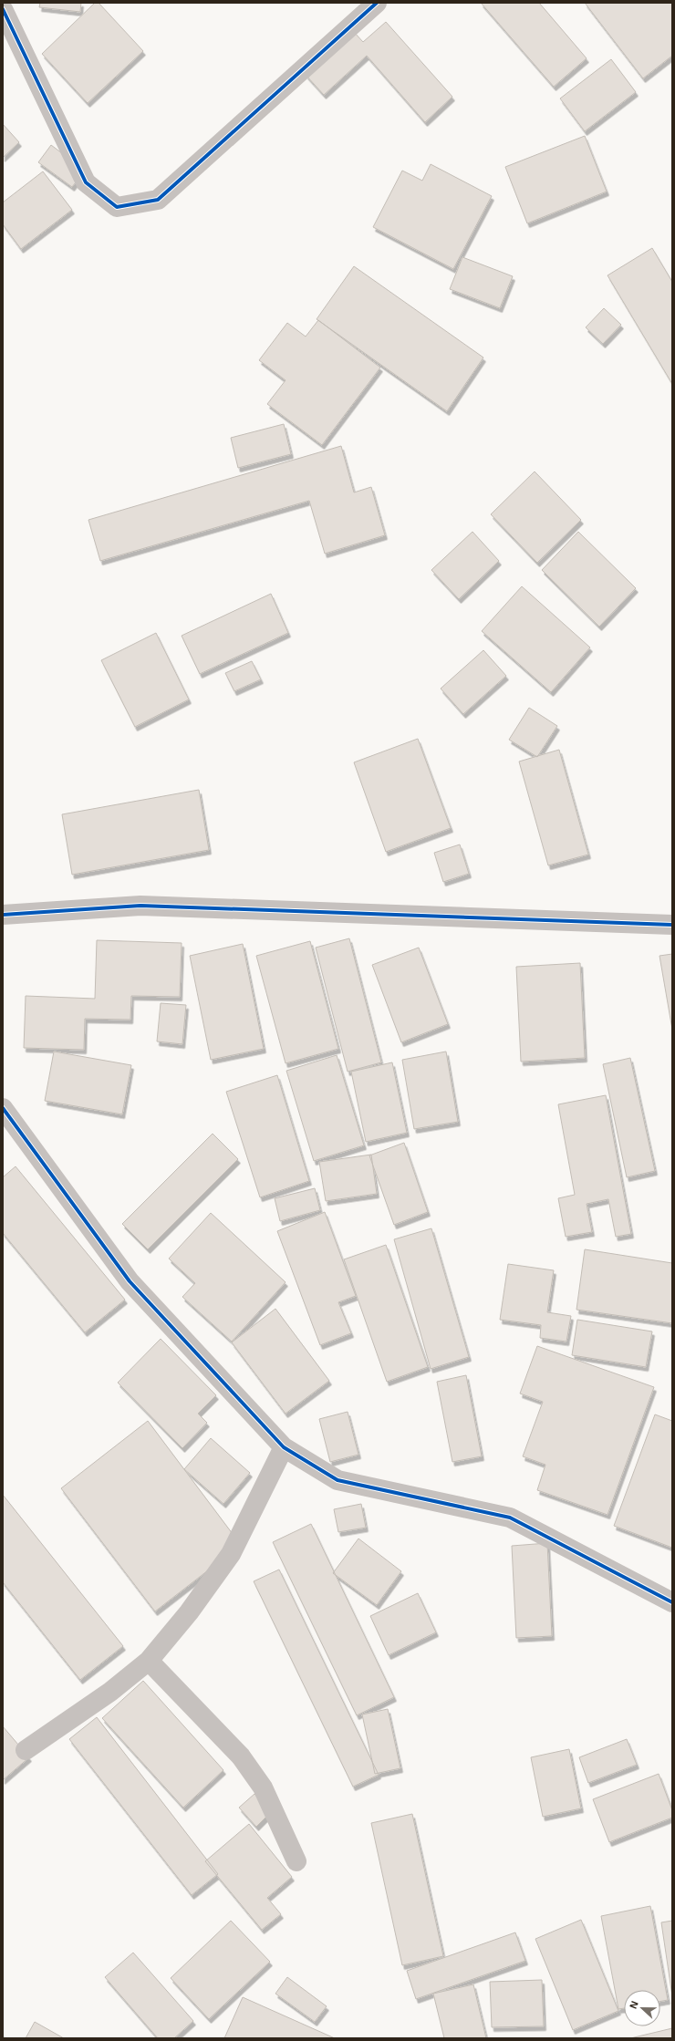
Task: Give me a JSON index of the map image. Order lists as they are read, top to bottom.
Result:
{
  "north": "left"
}
